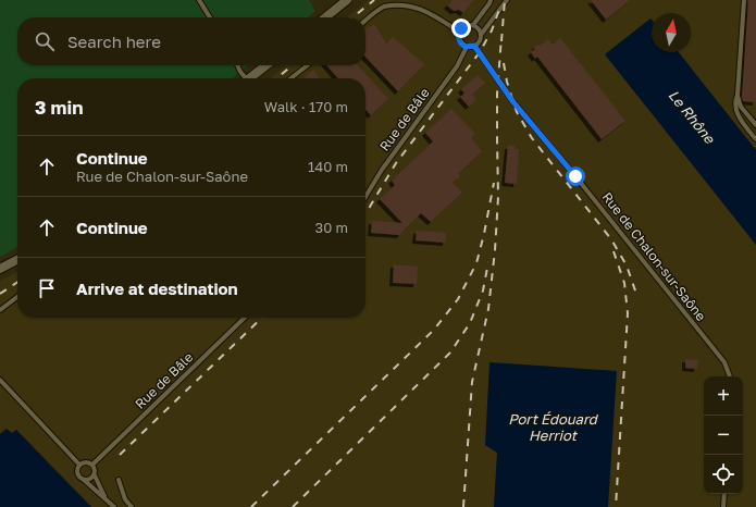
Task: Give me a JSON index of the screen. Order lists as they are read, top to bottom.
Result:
{
  "streets": {
    "lane": ["Rue de Bâle", "Rue de Chalon-sur-Saône"]
  },
  "crossings": [
    ["Rue de Bâle", "Rue de Chalon-sur-Saône"]
  ],
  "water": ["Le Rhône", "Port Édouard Herriot"],
  "north": "top",
  "page": {
    "search": "Search here",
    "heading": ["3 min", "Walk · 170 m"],
    "list": [
      ["Continue", "Rue de Chalon-sur-Saône", "140 m"],
      ["Continue", "30 m"],
      "Arrive at destination"
    ],
    "map_buttons": ["+", "−"]
  }
}
